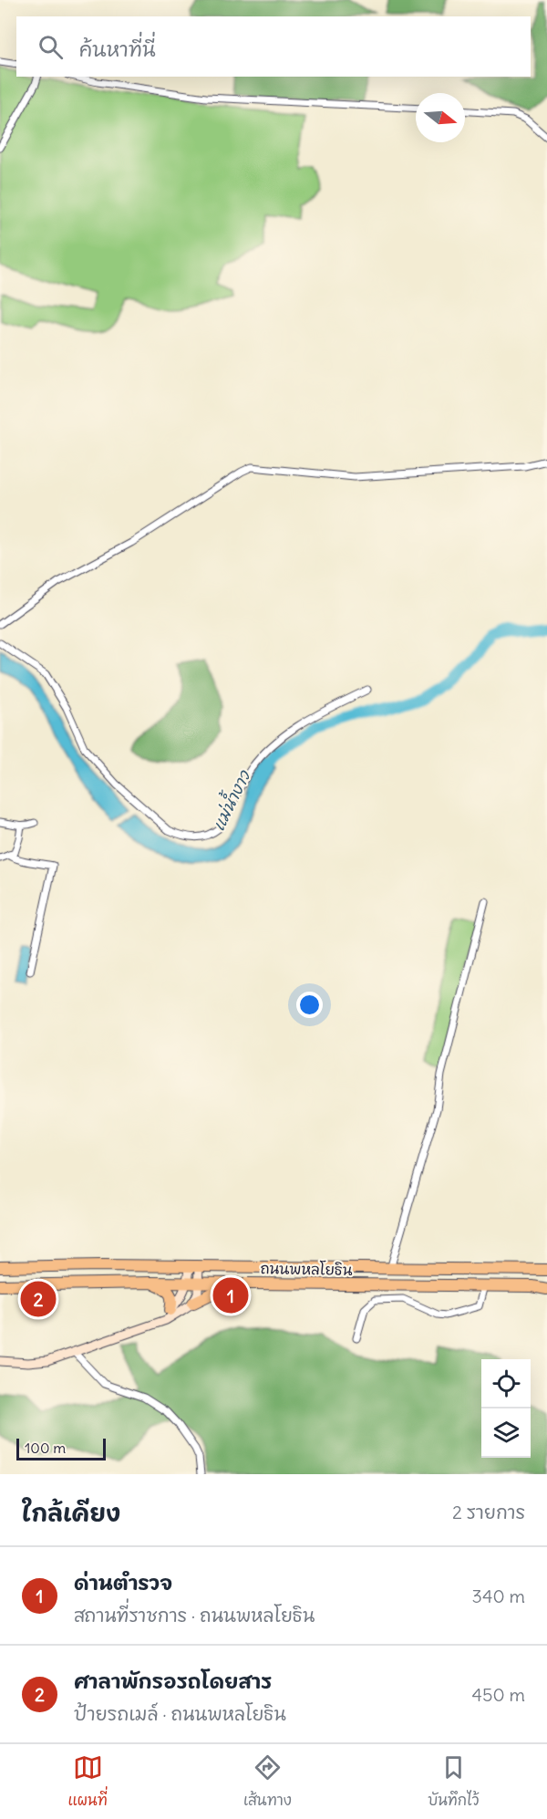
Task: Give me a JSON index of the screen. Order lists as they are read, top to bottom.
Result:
{
  "streets": {
    "highway": ["ถนนพหลโยธิน"]
  },
  "water": ["แม่น้ำงาว"],
  "scale_bar": "100 m",
  "north": "right",
  "page": {
    "search": "ค้นหาที่นี่",
    "pins": ["1", "2"],
    "scale": "100 m",
    "heading": ["ใกล้เคียง", "2 รายการ"],
    "list": [
      {
        "mark": "1",
        "name": "ด่านตำรวจ",
        "note": "สถานที่ราชการ · ถนนพหลโยธิน",
        "value": "340 m"
      },
      {
        "mark": "2",
        "name": "ศาลาพักรอรถโดยสาร",
        "note": "ป้ายรถเมล์ · ถนนพหลโยธิน",
        "value": "450 m"
      }
    ],
    "nav": ["แผนที่", "เส้นทาง", "บันทึกไว้"]
  }
}
